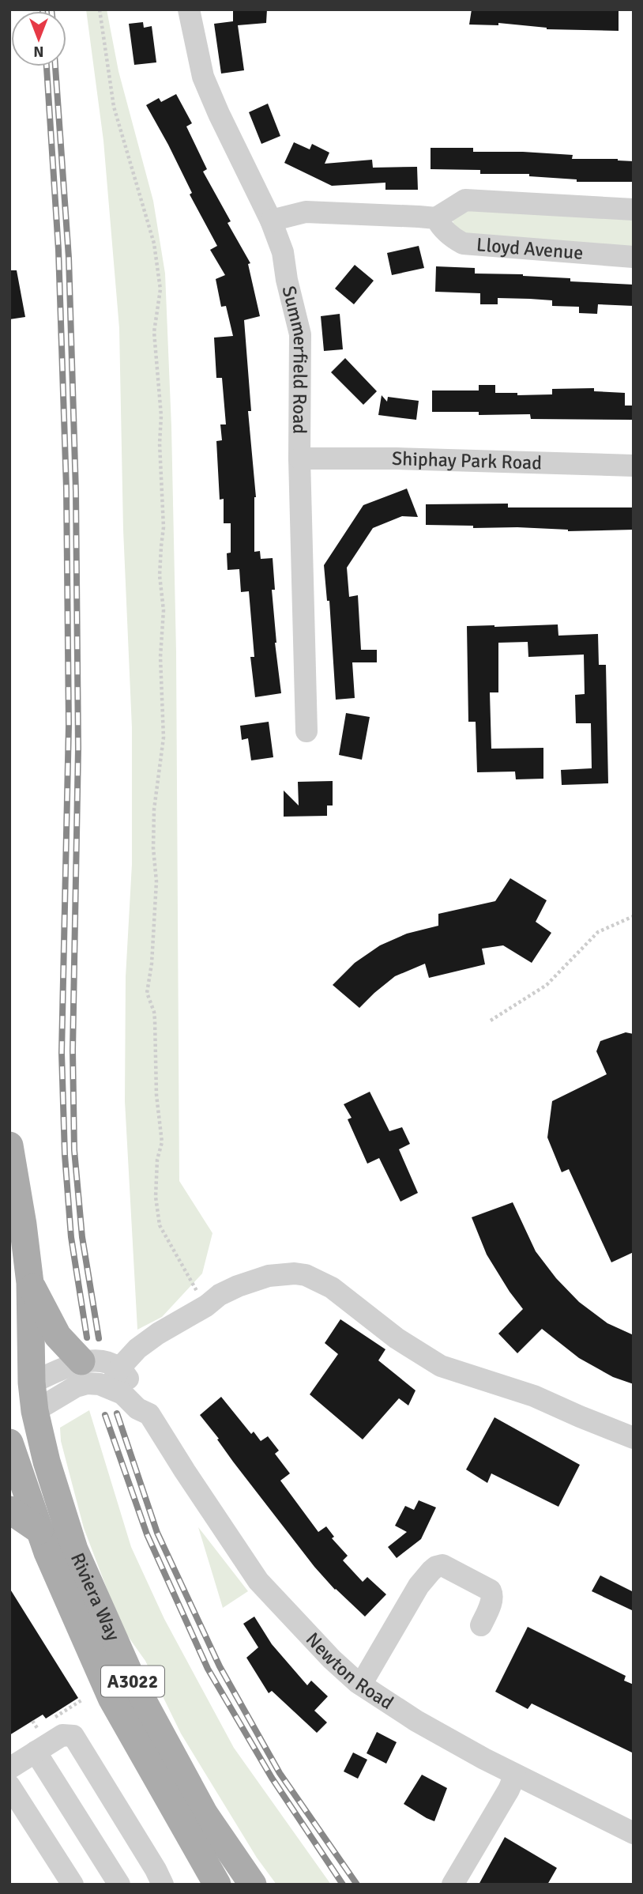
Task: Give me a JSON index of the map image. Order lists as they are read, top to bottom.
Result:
{
  "streets": {
    "main road": ["Riviera Way", "A3022"],
    "street": [
      "Lloyd Avenue",
      "Summerfield Road",
      "Shiphay Park Road",
      "Newton Road"
    ]
  },
  "crossings": [
    ["Summerfield Road", "Shiphay Park Road"],
    ["Riviera Way", "A3022"]
  ],
  "north": "bottom"
}
